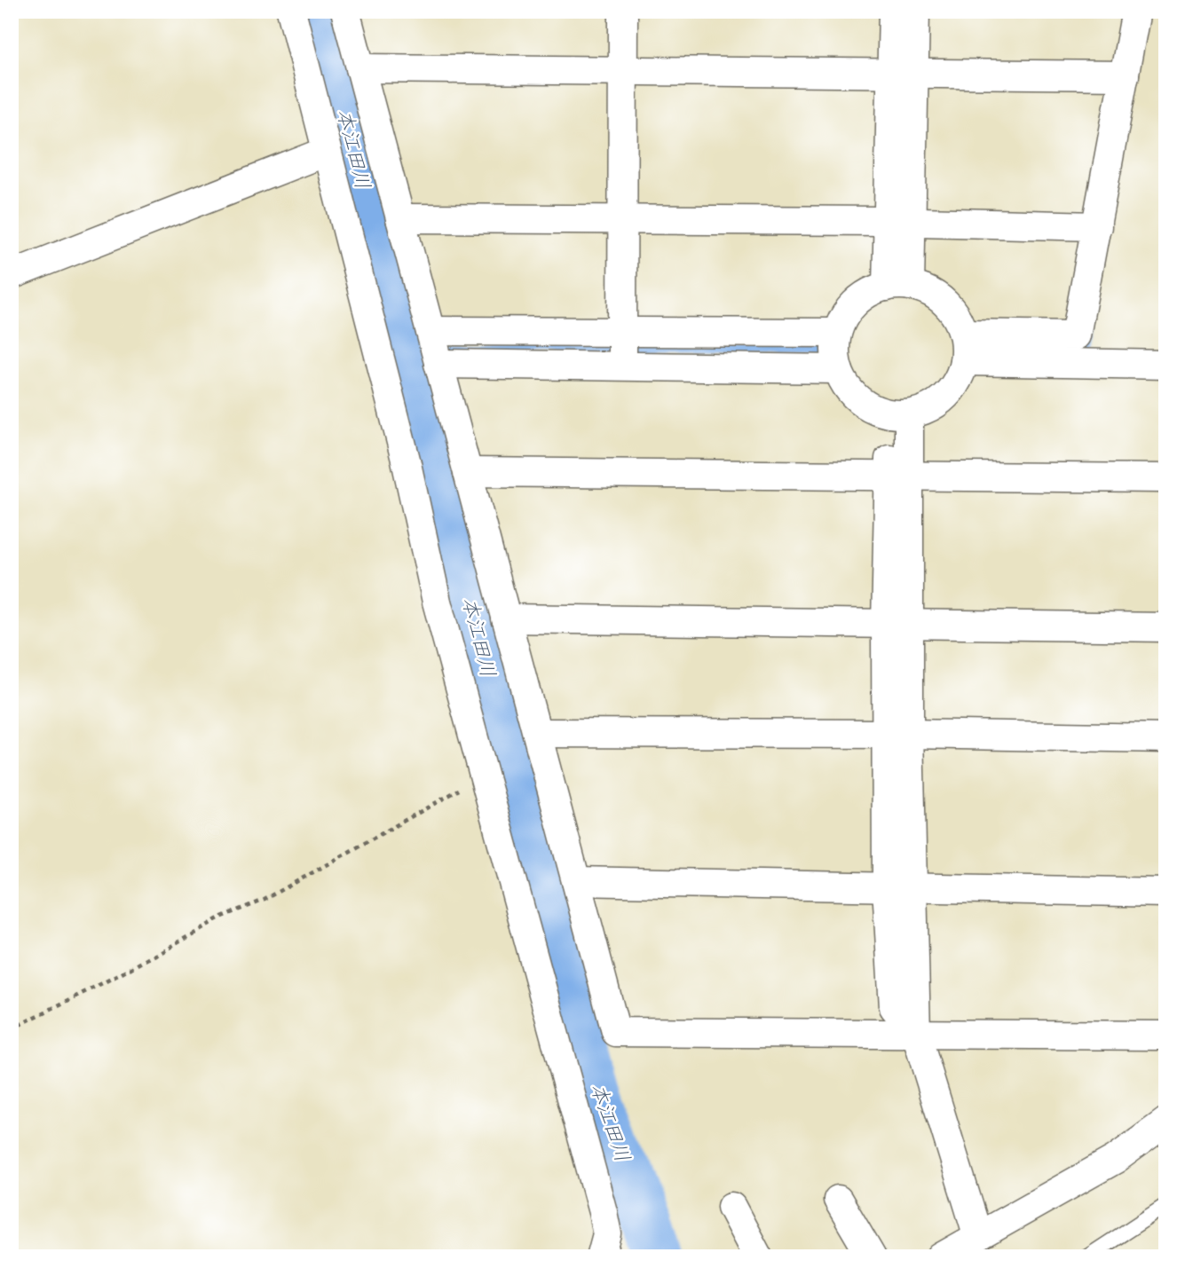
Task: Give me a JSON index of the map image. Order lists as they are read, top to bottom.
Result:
{
  "water": ["本江田川"]
}
